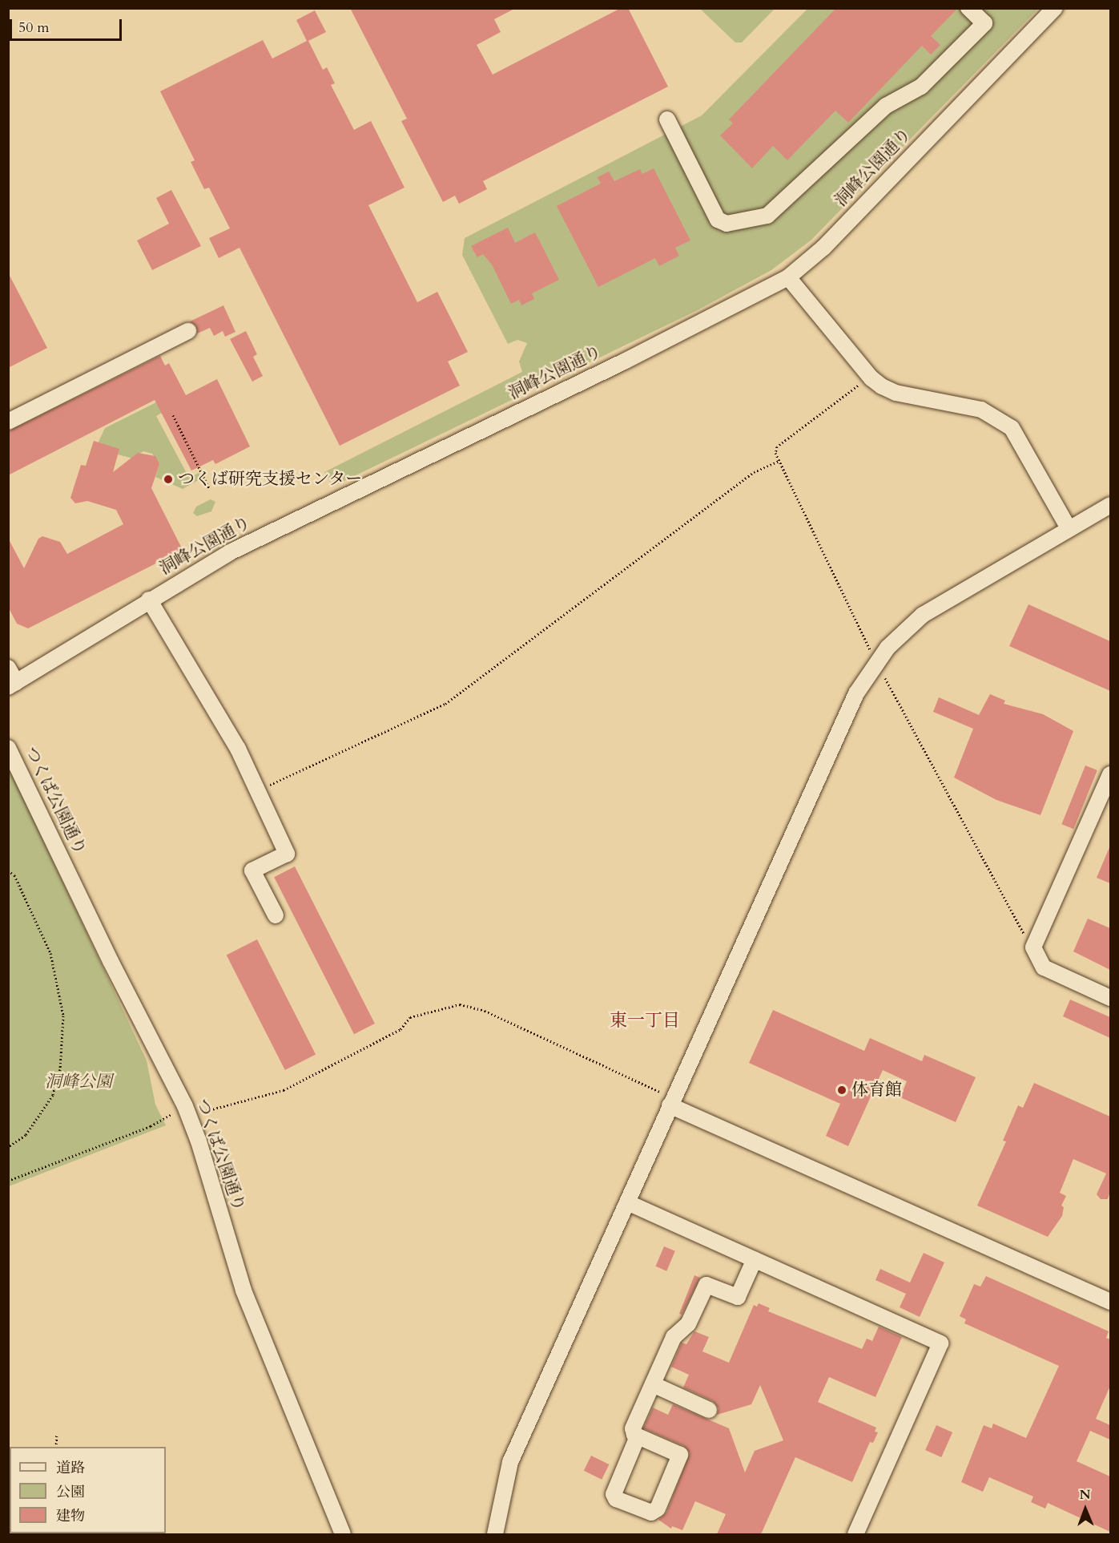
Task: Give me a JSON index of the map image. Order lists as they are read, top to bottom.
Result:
{
  "streets": {
    "street": ["洞峰公園通り", "つくば公園通り"]
  },
  "districts": ["東一丁目"],
  "parks": ["洞峰公園"],
  "places": ["つくば研究支援センター", "体育館"],
  "legend": ["道路", "公園", "建物"],
  "scale_bar": "50 m",
  "north": "top"
}
